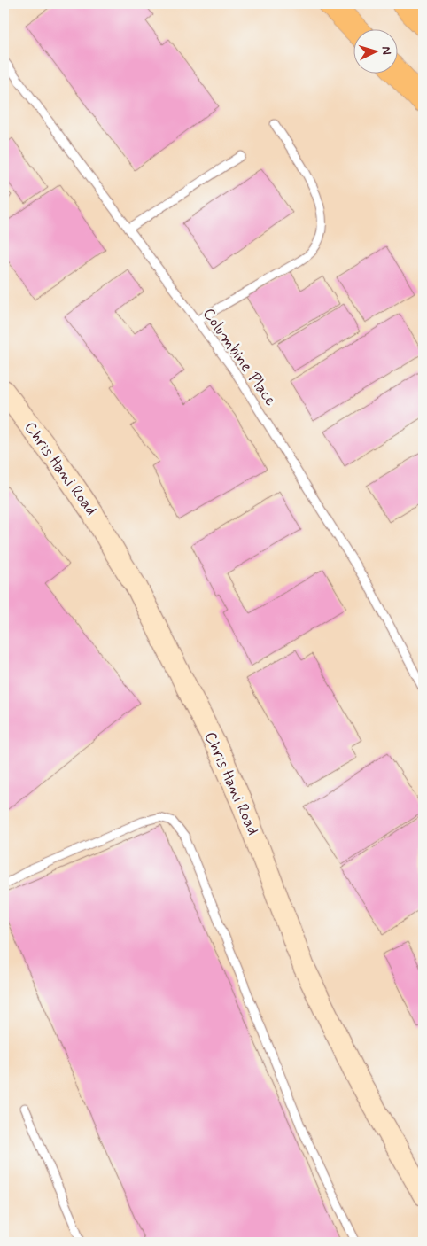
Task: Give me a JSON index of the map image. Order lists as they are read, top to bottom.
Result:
{
  "streets": {
    "street": ["Chris Hani Road"],
    "lane": ["Columbine Place"]
  },
  "north": "right"
}
